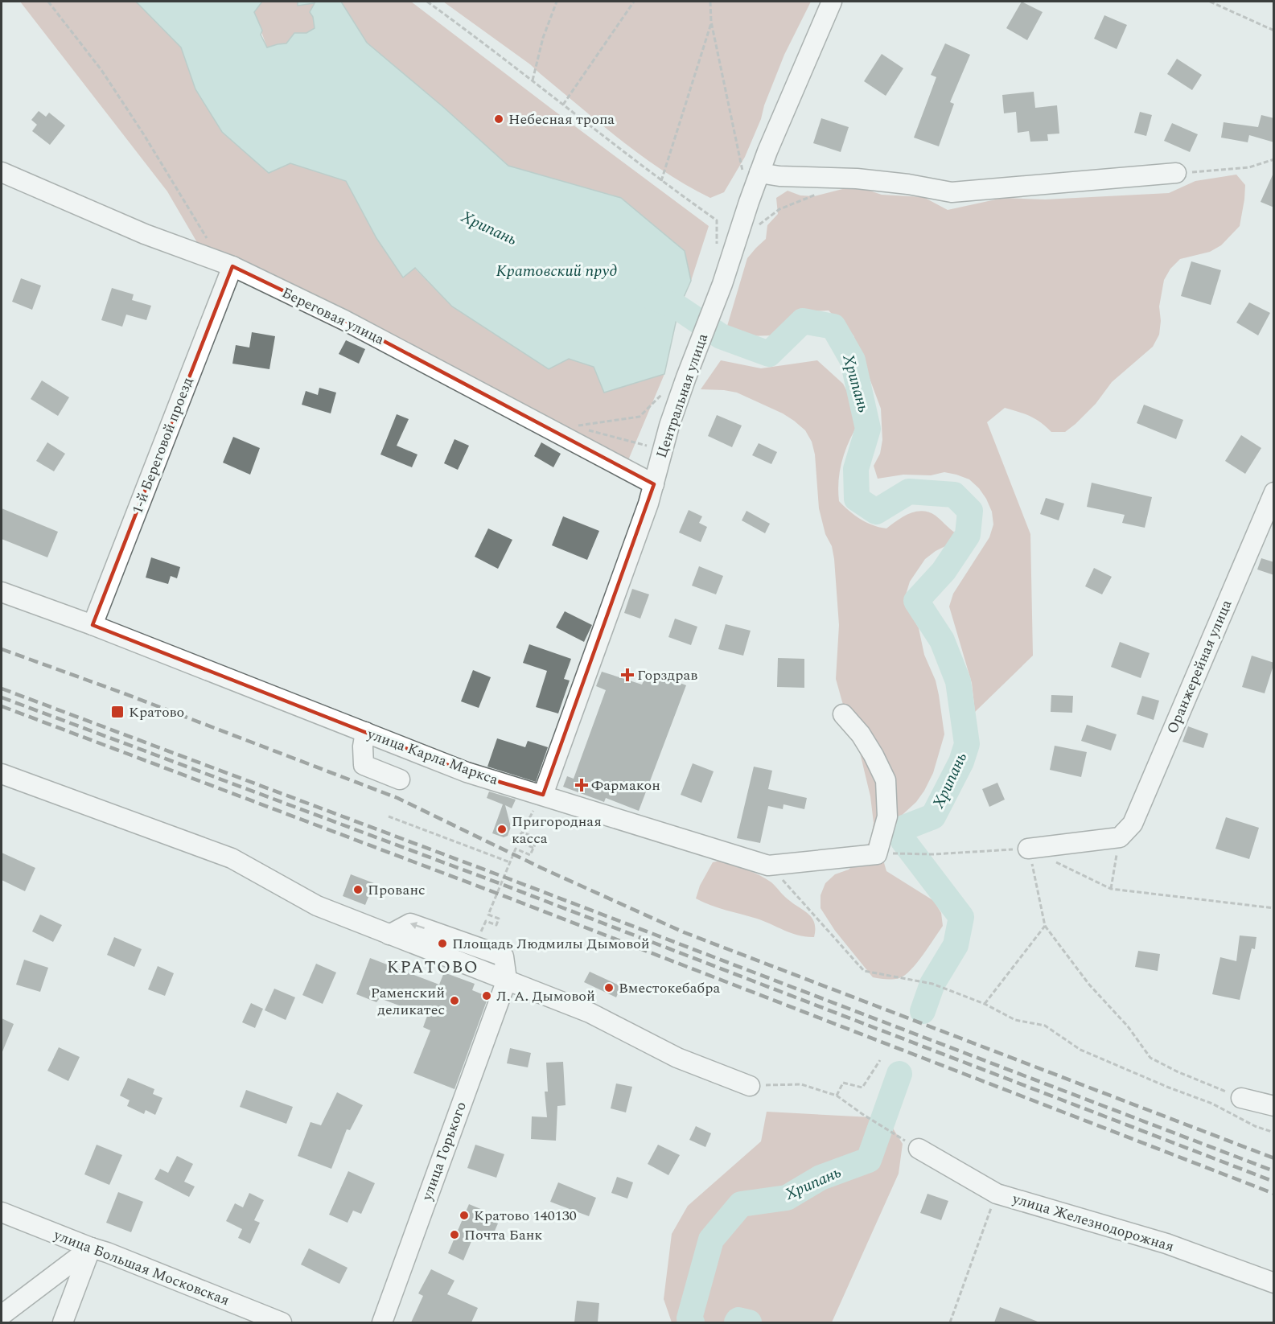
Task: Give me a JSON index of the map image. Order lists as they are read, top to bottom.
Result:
{
  "streets": {
    "street": [
      "Береговая улица",
      "Центральная улица",
      "1-й Береговой проезд",
      "Оранжерейная улица",
      "улица Карла Маркса",
      "улица Горького",
      "улица Железнодорожная",
      "улица Большая Московская"
    ]
  },
  "crossings": [
    ["Береговая улица", "Центральная улица"],
    ["Береговая улица", "1-й Береговой проезд"],
    ["Центральная улица", "улица Карла Маркса"],
    ["1-й Береговой проезд", "улица Карла Маркса"]
  ],
  "districts": ["КРАТОВО"],
  "water": ["Хрипань", "Кратовский пруд"],
  "places": {
    "other": [
      "Небесная тропа",
      "Пригородная касса",
      "Прованс",
      "Площадь Людмилы Дымовой",
      "Вместокебабра",
      "Л. А. Дымовой",
      "Раменский деликатес",
      "Кратово 140130",
      "Почта Банк"
    ],
    "health": ["Горздрав", "Фармакон"],
    "transit": ["Кратово"]
  }
}
